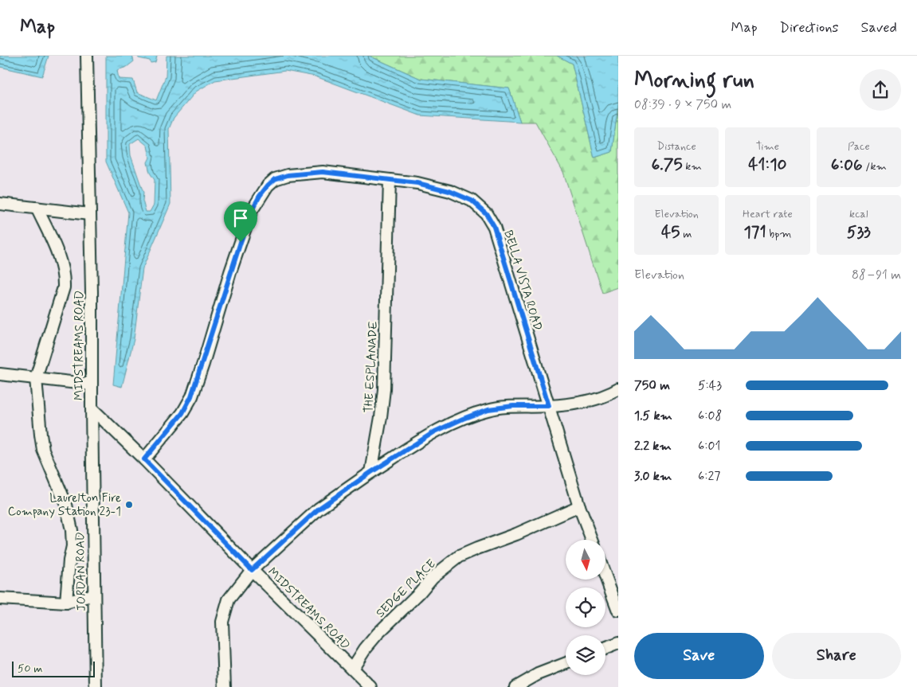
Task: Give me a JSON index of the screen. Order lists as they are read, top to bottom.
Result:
{
  "streets": {
    "street": [
      "BELLA VISTA ROAD",
      "MIDSTREAMS ROAD",
      "THE ESPLANADE",
      "JORDAN ROAD",
      "SEDGE PLACE"
    ]
  },
  "crossings": [
    ["BELLA VISTA ROAD", "MIDSTREAMS ROAD"],
    ["BELLA VISTA ROAD", "THE ESPLANADE"],
    ["BELLA VISTA ROAD", "SEDGE PLACE"],
    ["MIDSTREAMS ROAD", "JORDAN ROAD"],
    ["MIDSTREAMS ROAD", "SEDGE PLACE"]
  ],
  "places": ["Laurelton Fire Company Station 23-1"],
  "scale_bar": "50 m",
  "north": "bottom",
  "page": {
    "header": "Map",
    "nav": ["Map", "Directions", "Saved"],
    "heading": ["Morning run", "08:39 · 9 × 750 m"],
    "stats": [
      ["Distance", "6.75 km"],
      ["Time", "41:10"],
      ["Pace", "6:06 /km"],
      ["Elevation", "45 m"],
      ["Heart rate", "171 bpm"],
      ["kcal", "533"]
    ],
    "chart": ["Elevation", "88–91 m"],
    "list": [
      {
        "name": "750 m",
        "note": "5:43"
      },
      {
        "name": "1.5 km",
        "note": "6:08"
      },
      {
        "name": "2.2 km",
        "note": "6:01"
      },
      {
        "name": "3.0 km",
        "note": "6:27"
      }
    ],
    "buttons": ["Save", "Share"],
    "scale": "50 m"
  }
}
